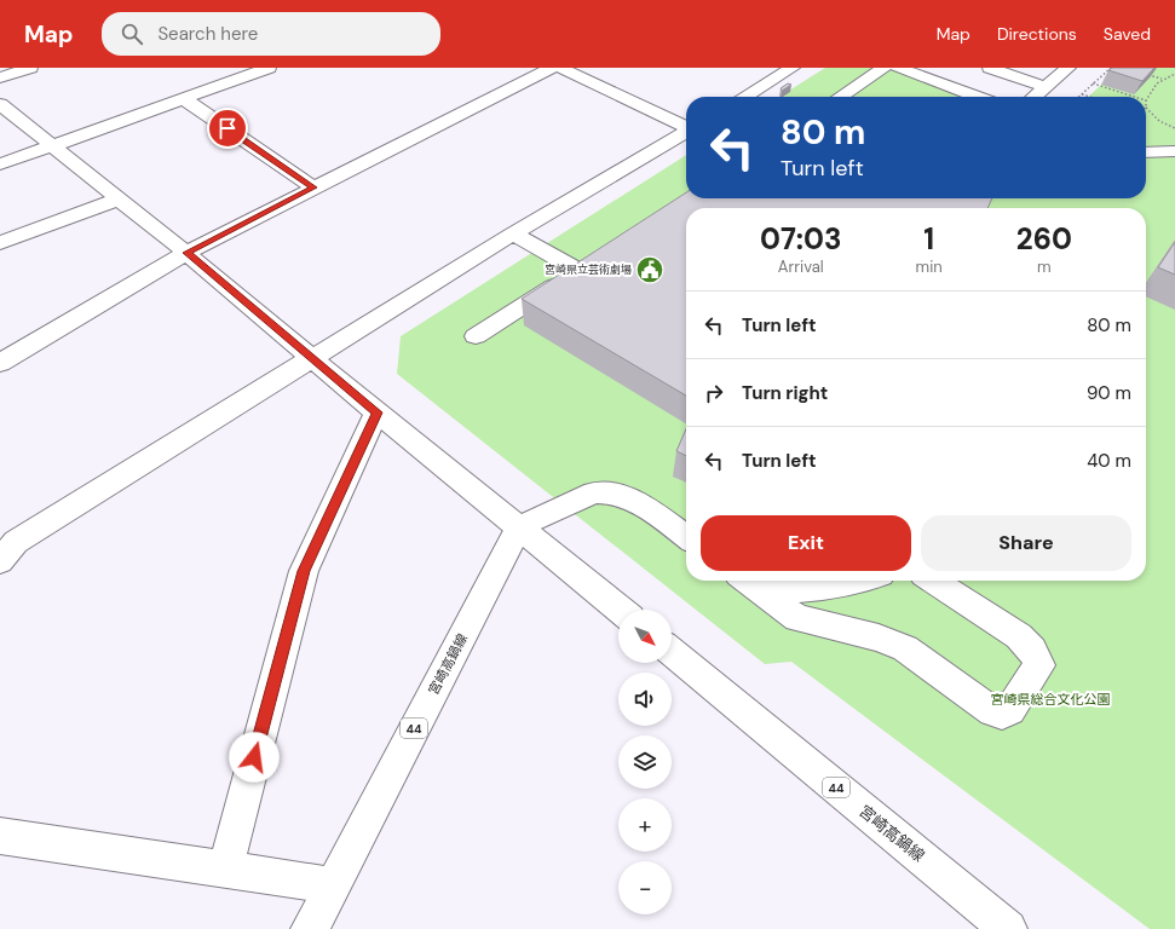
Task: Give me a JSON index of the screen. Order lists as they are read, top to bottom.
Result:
{
  "streets": {
    "street": ["宮崎高鍋線", "44"]
  },
  "parks": ["宮崎県総合文化公園"],
  "places": {
    "public building": ["宮崎県立芸術劇場"]
  },
  "north": "bottom right",
  "page": {
    "header": "Map",
    "search": "Search here",
    "nav": ["Map", "Directions", "Saved"],
    "turn": ["80 m", "Turn left"],
    "eta": [
      "07:03",
      "Arrival",
      "1",
      "min",
      "260",
      "m"
    ],
    "list": [
      {
        "name": "Turn left",
        "value": "80 m"
      },
      {
        "name": "Turn right",
        "value": "90 m"
      },
      {
        "name": "Turn left",
        "value": "40 m"
      }
    ],
    "buttons": ["Exit", "Share"],
    "map_buttons": ["+", "−"]
  }
}
